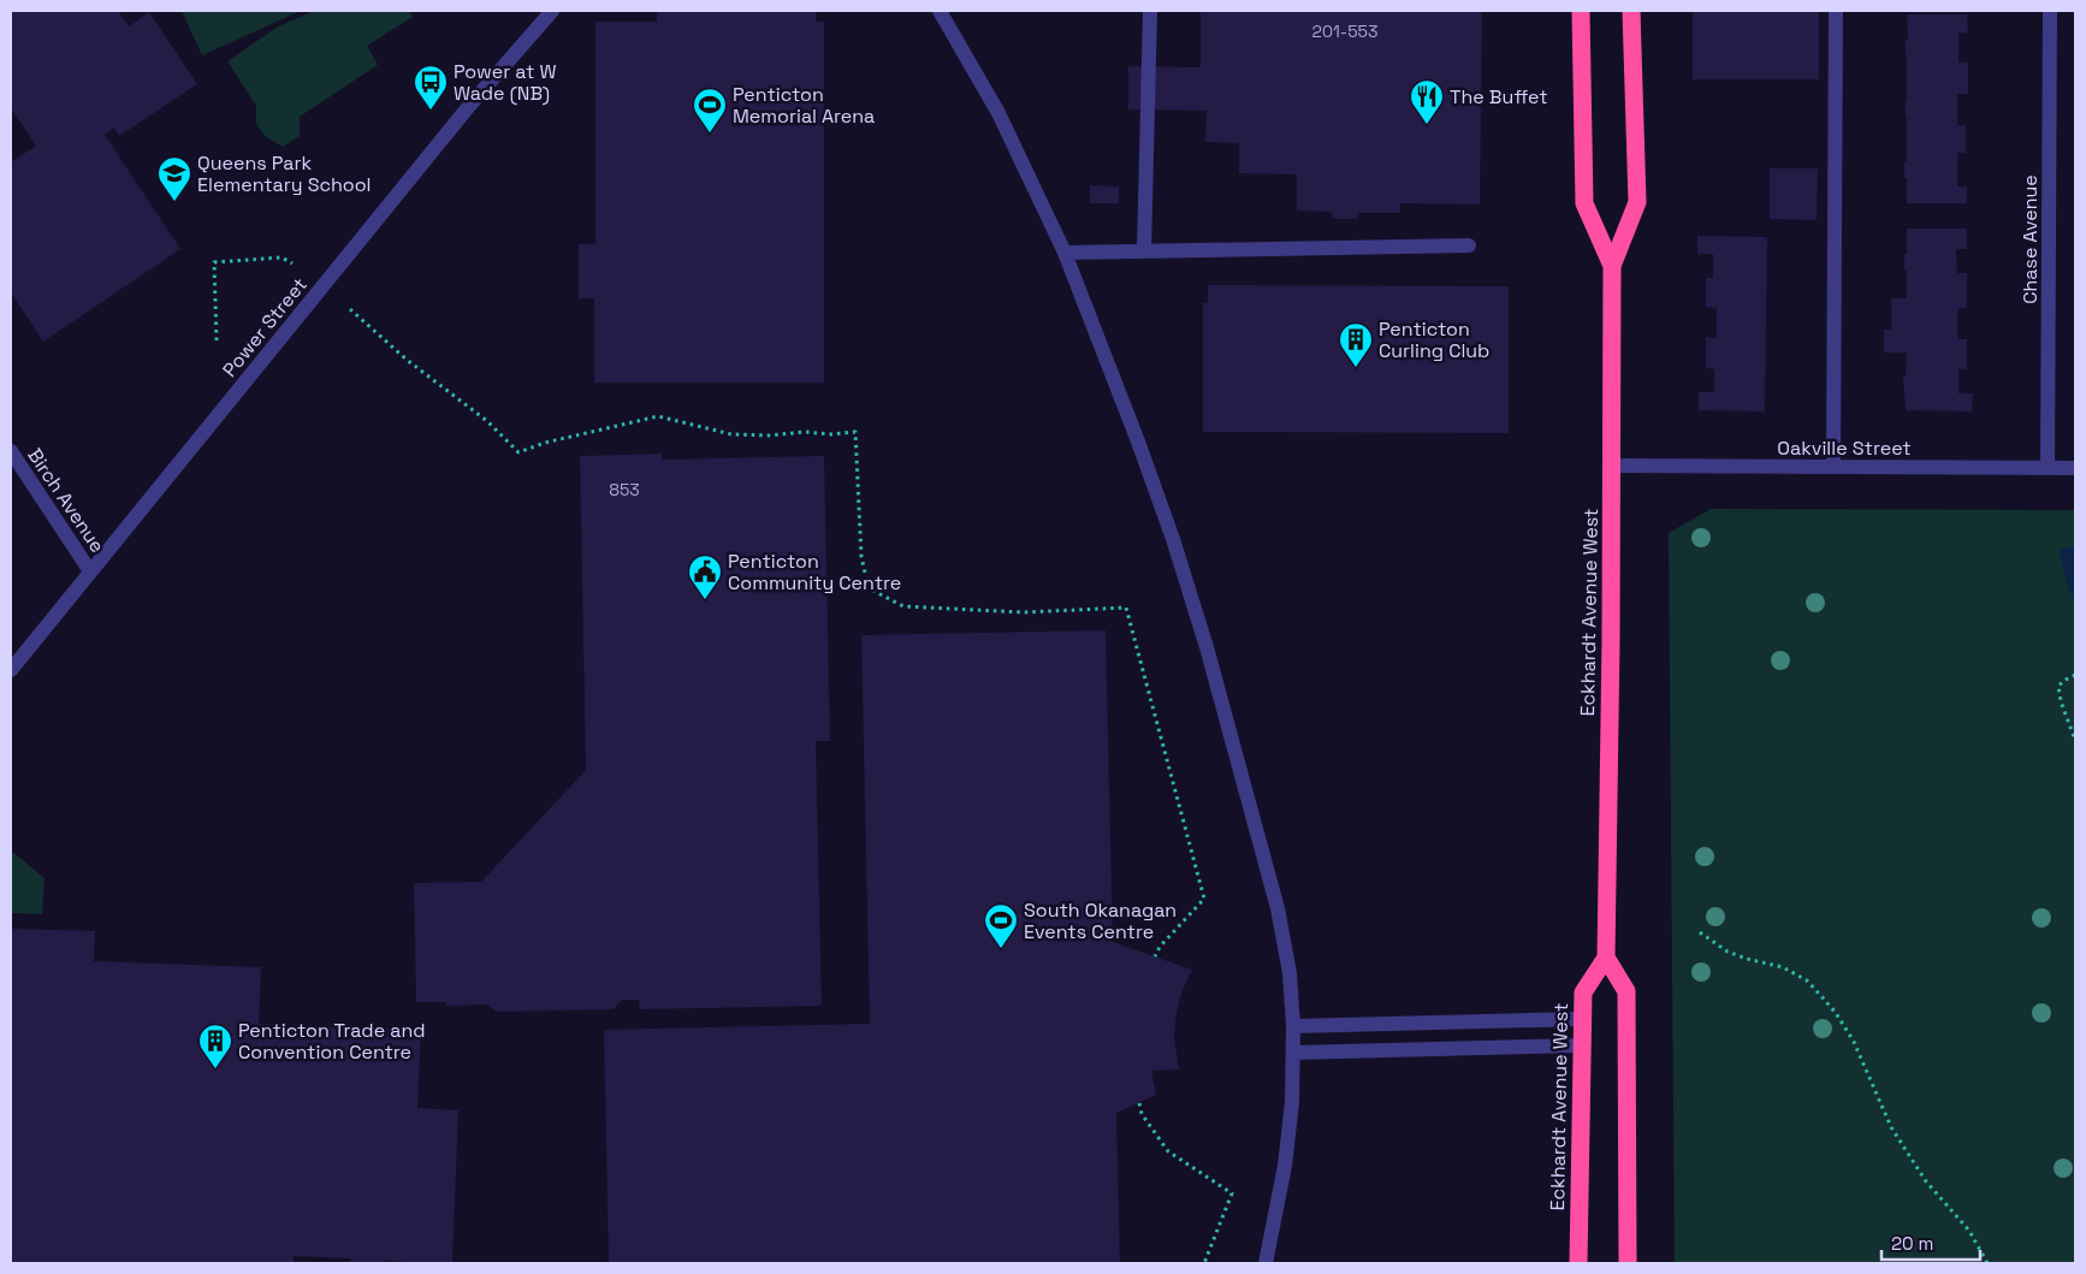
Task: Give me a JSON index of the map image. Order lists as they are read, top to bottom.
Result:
{
  "streets": {
    "highway": ["Eckhardt Avenue West"],
    "street": [
      "Chase Avenue",
      "Power Street",
      "Oakville Street",
      "Birch Avenue"
    ]
  },
  "crossings": [
    ["Chase Avenue", "Oakville Street"],
    ["Power Street", "Birch Avenue"],
    ["Oakville Street", "Eckhardt Avenue West"]
  ],
  "places": {
    "bus stop": ["Power at W Wade (NB)"],
    "restaurant": ["The Buffet"],
    "sports": ["Penticton Memorial Arena", "South Okanagan Events Centre"],
    "school or university": ["Queens Park Elementary School"],
    "building": ["Penticton Curling Club", "Penticton Trade and Convention Centre"],
    "public building": ["Penticton Community Centre"]
  },
  "house_numbers": ["201-553", "853"],
  "scale_bar": "20 m"
}
